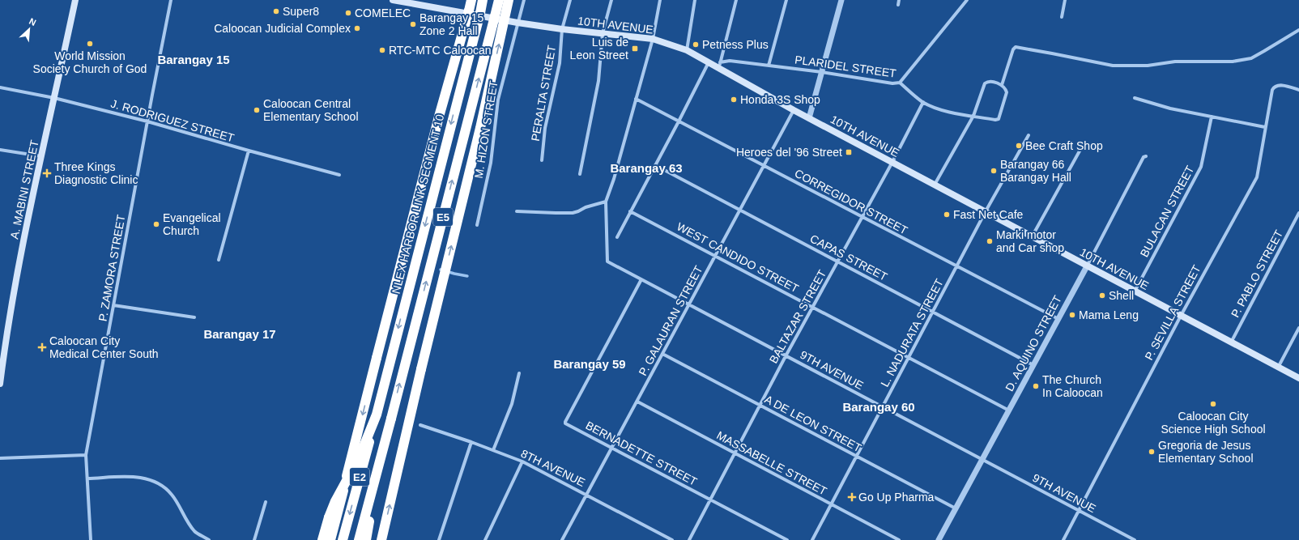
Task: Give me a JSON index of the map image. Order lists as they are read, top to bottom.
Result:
{
  "streets": {
    "highway": ["NLEX HARBOR LINK SEGMENT 10", "E5", "E2"],
    "main road": ["10TH AVENUE", "A. MABINI STREET"],
    "street": [
      "PLARIDEL STREET",
      "PERALTA STREET",
      "J. RODRIGUEZ STREET",
      "M. HIZON STREET",
      "CORREGIDOR STREET",
      "BULACAN STREET",
      "WEST CANDIDO STREET",
      "CAPAS STREET",
      "P. ZAMORA STREET",
      "P. PABLO STREET",
      "P. SEVILLA STREET",
      "BALTAZAR STREET",
      "P. GALAURAN STREET",
      "L. NADURATA STREET",
      "D. AQUINO STREET",
      "9TH AVENUE",
      "A DE LEON STREET",
      "BERNADETTE STREET",
      "MASSABELLE STREET",
      "8TH AVENUE"
    ]
  },
  "crossings": [
    ["10TH AVENUE", "PLARIDEL STREET"],
    ["10TH AVENUE", "PERALTA STREET"],
    ["10TH AVENUE", "M. HIZON STREET"],
    ["10TH AVENUE", "BULACAN STREET"],
    ["10TH AVENUE", "P. PABLO STREET"],
    ["10TH AVENUE", "P. SEVILLA STREET"],
    ["10TH AVENUE", "BALTAZAR STREET"],
    ["10TH AVENUE", "P. GALAURAN STREET"],
    ["10TH AVENUE", "L. NADURATA STREET"],
    ["10TH AVENUE", "D. AQUINO STREET"],
    ["PLARIDEL STREET", "BALTAZAR STREET"],
    ["J. RODRIGUEZ STREET", "A. MABINI STREET"],
    ["J. RODRIGUEZ STREET", "P. ZAMORA STREET"],
    ["CORREGIDOR STREET", "BALTAZAR STREET"],
    ["CORREGIDOR STREET", "P. GALAURAN STREET"],
    ["CORREGIDOR STREET", "L. NADURATA STREET"],
    ["CORREGIDOR STREET", "D. AQUINO STREET"],
    ["NLEX HARBOR LINK SEGMENT 10", "E2"],
    ["E5", "E2"],
    ["WEST CANDIDO STREET", "BALTAZAR STREET"],
    ["WEST CANDIDO STREET", "P. GALAURAN STREET"],
    ["WEST CANDIDO STREET", "L. NADURATA STREET"],
    ["WEST CANDIDO STREET", "D. AQUINO STREET"],
    ["CAPAS STREET", "BALTAZAR STREET"],
    ["CAPAS STREET", "P. GALAURAN STREET"],
    ["CAPAS STREET", "L. NADURATA STREET"],
    ["CAPAS STREET", "D. AQUINO STREET"],
    ["P. SEVILLA STREET", "9TH AVENUE"],
    ["BALTAZAR STREET", "9TH AVENUE"],
    ["BALTAZAR STREET", "A DE LEON STREET"],
    ["BALTAZAR STREET", "BERNADETTE STREET"],
    ["BALTAZAR STREET", "MASSABELLE STREET"],
    ["P. GALAURAN STREET", "9TH AVENUE"],
    ["P. GALAURAN STREET", "A DE LEON STREET"],
    ["P. GALAURAN STREET", "BERNADETTE STREET"],
    ["P. GALAURAN STREET", "MASSABELLE STREET"],
    ["P. GALAURAN STREET", "8TH AVENUE"],
    ["L. NADURATA STREET", "9TH AVENUE"],
    ["L. NADURATA STREET", "A DE LEON STREET"],
    ["L. NADURATA STREET", "MASSABELLE STREET"],
    ["D. AQUINO STREET", "9TH AVENUE"],
    ["D. AQUINO STREET", "A DE LEON STREET"],
    ["9TH AVENUE", "BERNADETTE STREET"]
  ],
  "districts": [
    "Barangay 15",
    "Barangay 63",
    "Barangay 17",
    "Barangay 59",
    "Barangay 60"
  ],
  "places": {
    "other": [
      "Super8",
      "COMELEC",
      "Barangay 15 Zone 2 Hall",
      "Caloocan Judicial Complex",
      "World Mission Society Church of God",
      "Petness Plus",
      "RTC-MTC Caloocan",
      "Honda 3S Shop",
      "Caloocan Central Elementary School",
      "Bee Craft Shop",
      "Barangay 66 Barangay Hall",
      "Fast Net Cafe",
      "Evangelical Church",
      "Marki motor and Car shop",
      "Shell",
      "Mama Leng",
      "The Church In Caloocan",
      "Caloocan City Science High School",
      "Gregoria de Jesus Elementary School"
    ],
    "transit": ["Luis de Leon Street", "Heroes del '96 Street"],
    "health": ["Three Kings Diagnostic Clinic", "Caloocan City Medical Center South", "Go Up Pharma"]
  },
  "north": "top right"
}
